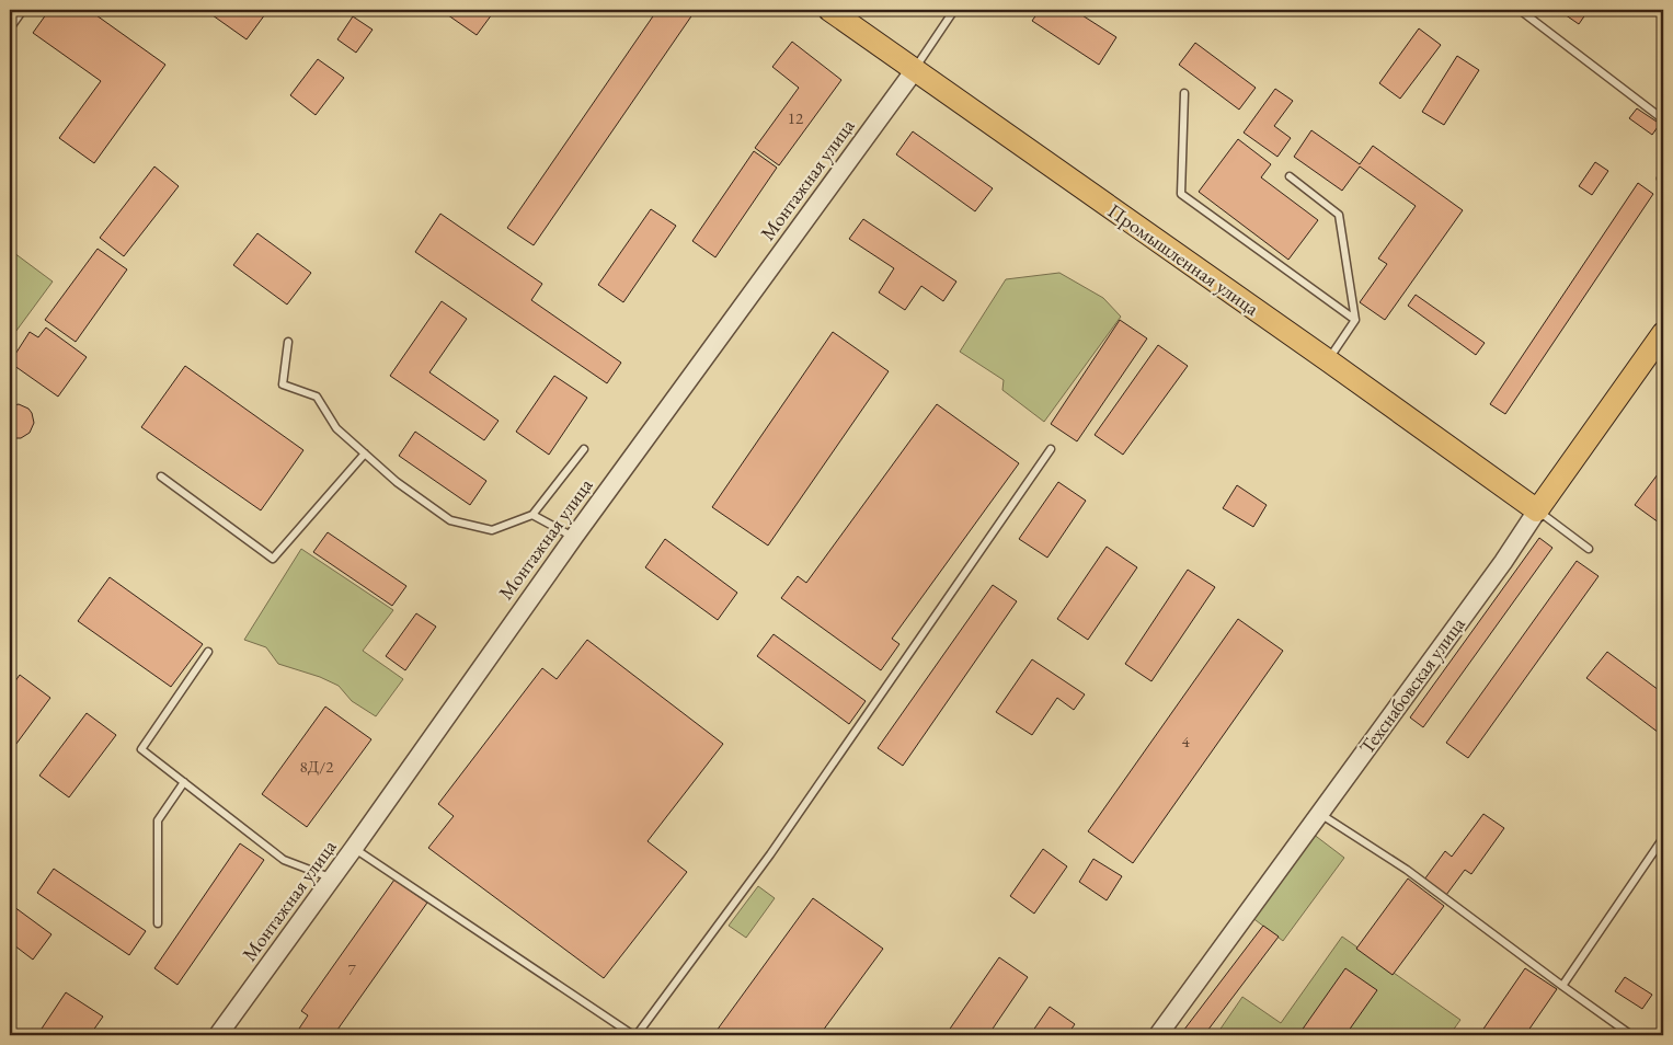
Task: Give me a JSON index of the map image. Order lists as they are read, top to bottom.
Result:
{
  "streets": {
    "main road": ["Промышленная улица", "Техснабовская улица"],
    "street": ["Монтажная улица"]
  },
  "crossings": [
    ["Монтажная улица", "Промышленная улица"],
    ["Промышленная улица", "Техснабовская улица"]
  ],
  "house_numbers": [
    "12",
    "4",
    "8Д/2",
    "7"
  ]
}
